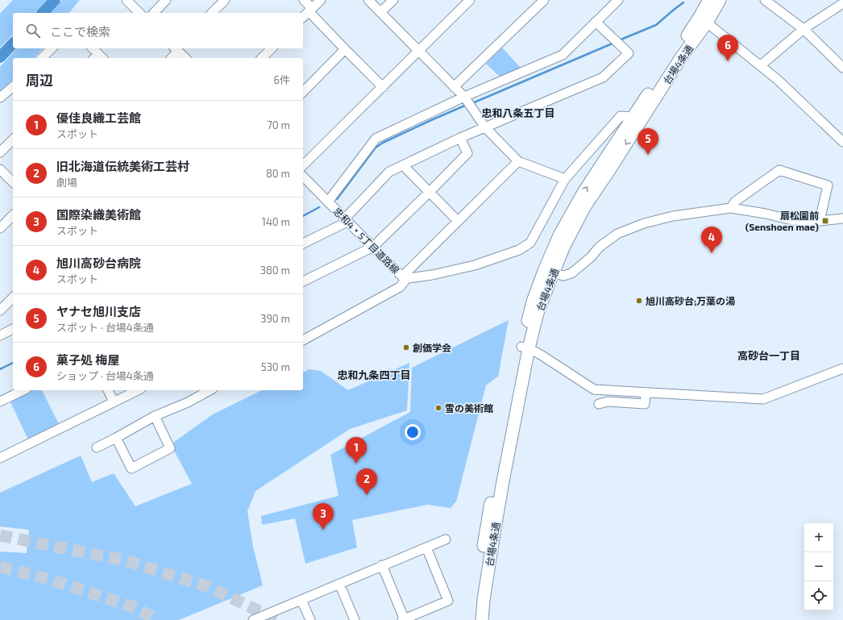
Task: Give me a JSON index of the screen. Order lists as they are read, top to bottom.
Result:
{
  "streets": {
    "highway": ["台場4条通"],
    "street": ["忠和4・5丁目道路線"]
  },
  "crossings": [
    ["台場4条通", "忠和4・5丁目道路線"]
  ],
  "districts": ["忠和八条五丁目", "高砂台一丁目", "忠和九条四丁目"],
  "places": {
    "transit": ["扇松園前 (Senshoen mae)"],
    "other": ["旭川高砂台;万葉の湯", "創価学会", "雪の美術館"]
  },
  "page": {
    "search": "ここで検索",
    "pins": [
      "6",
      "5",
      "4",
      "1",
      "2",
      "3"
    ],
    "heading": ["周辺", "6件"],
    "list": [
      {
        "mark": "1",
        "name": "優佳良織工芸館",
        "note": "スポット",
        "value": "70 m"
      },
      {
        "mark": "2",
        "name": "旧北海道伝統美術工芸村",
        "note": "劇場",
        "value": "80 m"
      },
      {
        "mark": "3",
        "name": "国際染織美術館",
        "note": "スポット",
        "value": "140 m"
      },
      {
        "mark": "4",
        "name": "旭川高砂台病院",
        "note": "スポット",
        "value": "380 m"
      },
      {
        "mark": "5",
        "name": "ヤナセ旭川支店",
        "note": "スポット · 台場4条通",
        "value": "390 m"
      },
      {
        "mark": "6",
        "name": "菓子処 梅屋",
        "note": "ショップ · 台場4条通",
        "value": "530 m"
      }
    ],
    "map_buttons": ["+", "−"]
  }
}
